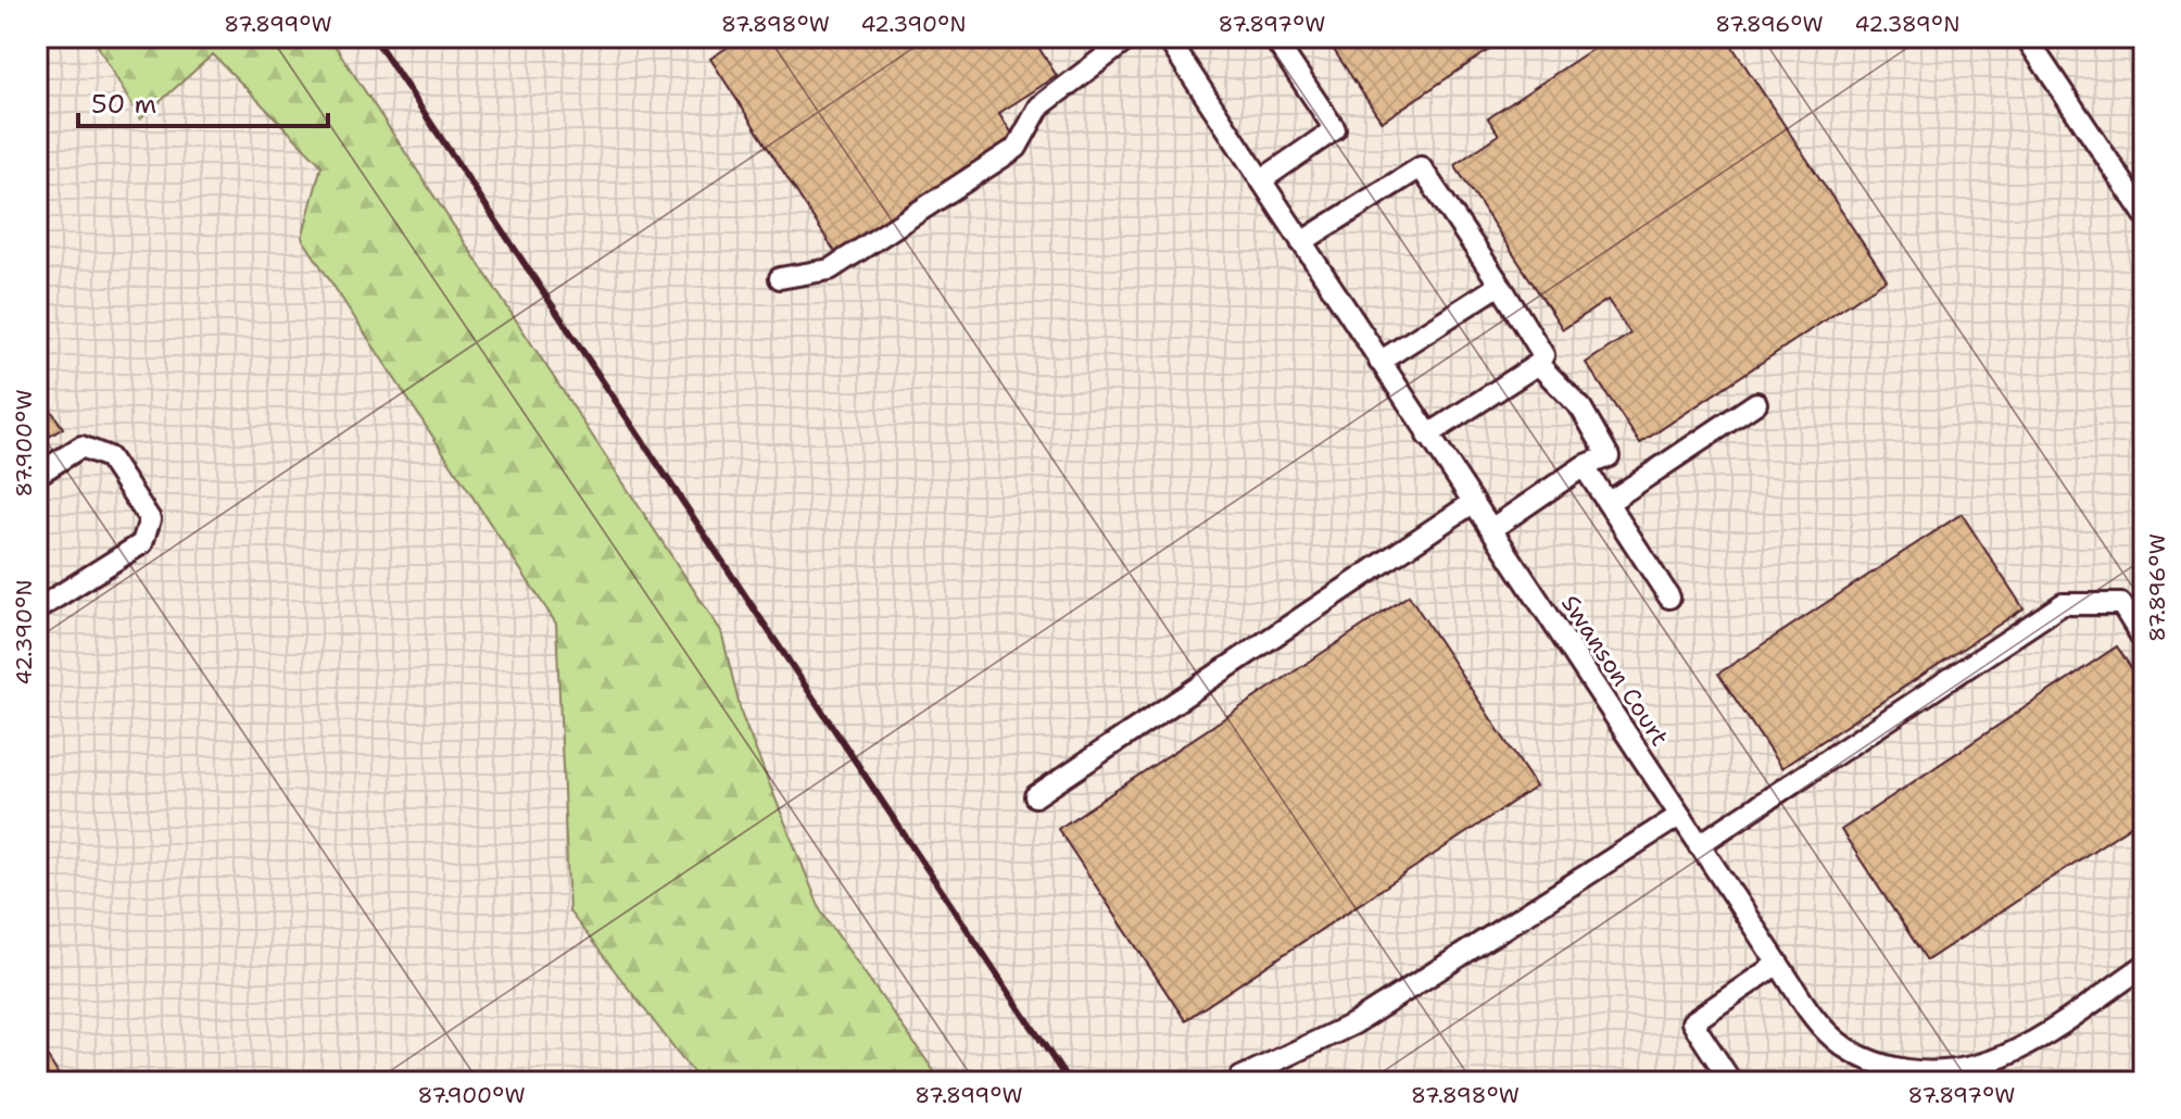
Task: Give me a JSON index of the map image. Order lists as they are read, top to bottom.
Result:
{
  "streets": {
    "lane": ["Swanson Court"]
  },
  "scale_bar": "50 m",
  "coordinates": [
    "87.899°W",
    "87.898°W",
    "42.390°N",
    "87.897°W",
    "87.896°W",
    "42.389°N",
    "87.900°W"
  ]
}
